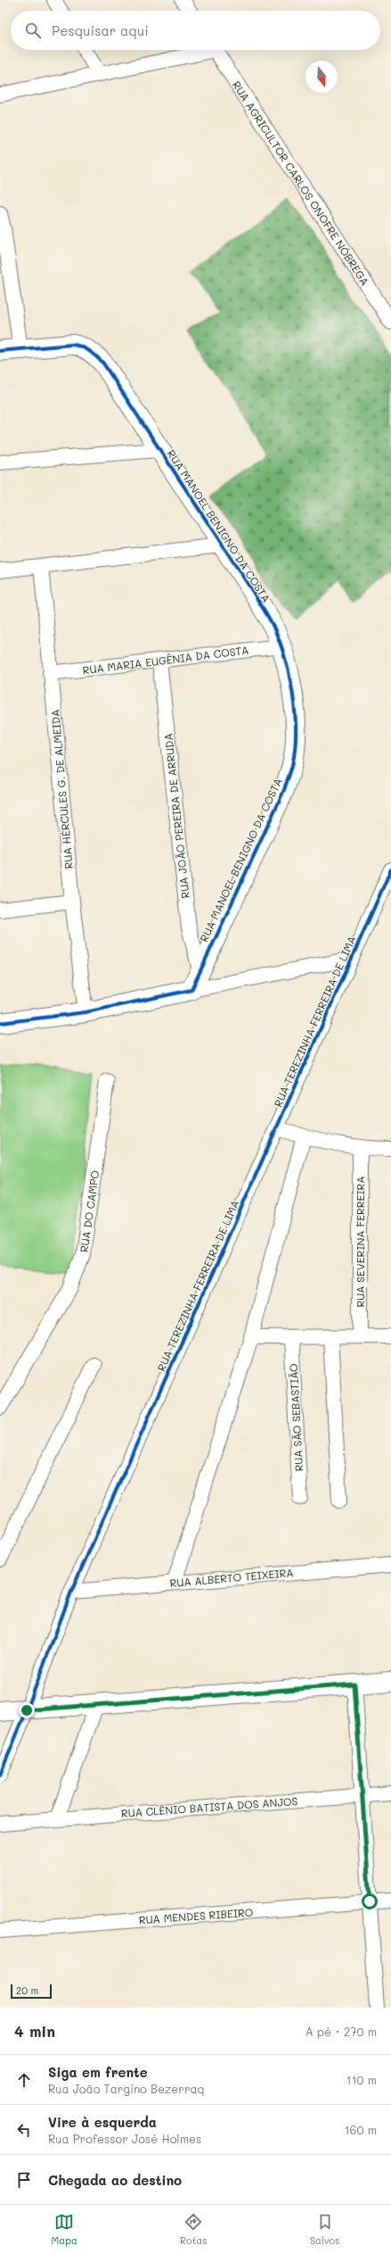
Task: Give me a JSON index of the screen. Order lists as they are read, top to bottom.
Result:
{
  "streets": {
    "street": [
      "RUA AGRICULTOR CARLOS ONOFRE NÓBREGA",
      "RUA MANOEL BENIGNO DA COSTA",
      "RUA MARIA EUGÊNIA DA COSTA",
      "RUA HÉRCULES G. DE ALMEIDA",
      "RUA JOÃO PEREIRA DE ARRUDA",
      "RUA TEREZINHA FERREIRA DE LIMA",
      "RUA DO CAMPO",
      "RUA SEVERINA FERREIRA",
      "RUA SÃO SEBASTIÃO",
      "RUA ALBERTO TEIXEIRA",
      "RUA CLÊNIO BATISTA DOS ANJOS",
      "RUA MENDES RIBEIRO"
    ]
  },
  "crossings": [
    ["RUA MANOEL BENIGNO DA COSTA", "RUA MARIA EUGÊNIA DA COSTA"],
    ["RUA MANOEL BENIGNO DA COSTA", "RUA JOÃO PEREIRA DE ARRUDA"],
    ["RUA MARIA EUGÊNIA DA COSTA", "RUA HÉRCULES G. DE ALMEIDA"],
    ["RUA MARIA EUGÊNIA DA COSTA", "RUA JOÃO PEREIRA DE ARRUDA"],
    ["RUA TEREZINHA FERREIRA DE LIMA", "RUA ALBERTO TEIXEIRA"]
  ],
  "scale_bar": "20 m",
  "north": "bottom",
  "page": {
    "search": "Pesquisar aqui",
    "scale": "20 m",
    "heading": ["4 min", "A pé · 270 m"],
    "list": [
      ["Siga em frente", "Rua João Targino Bezerraq", "110 m"],
      ["Vire à esquerda", "Rua Professor José Holmes", "160 m"],
      "Chegada ao destino"
    ],
    "nav": ["Mapa", "Rotas", "Salvos"]
  }
}
